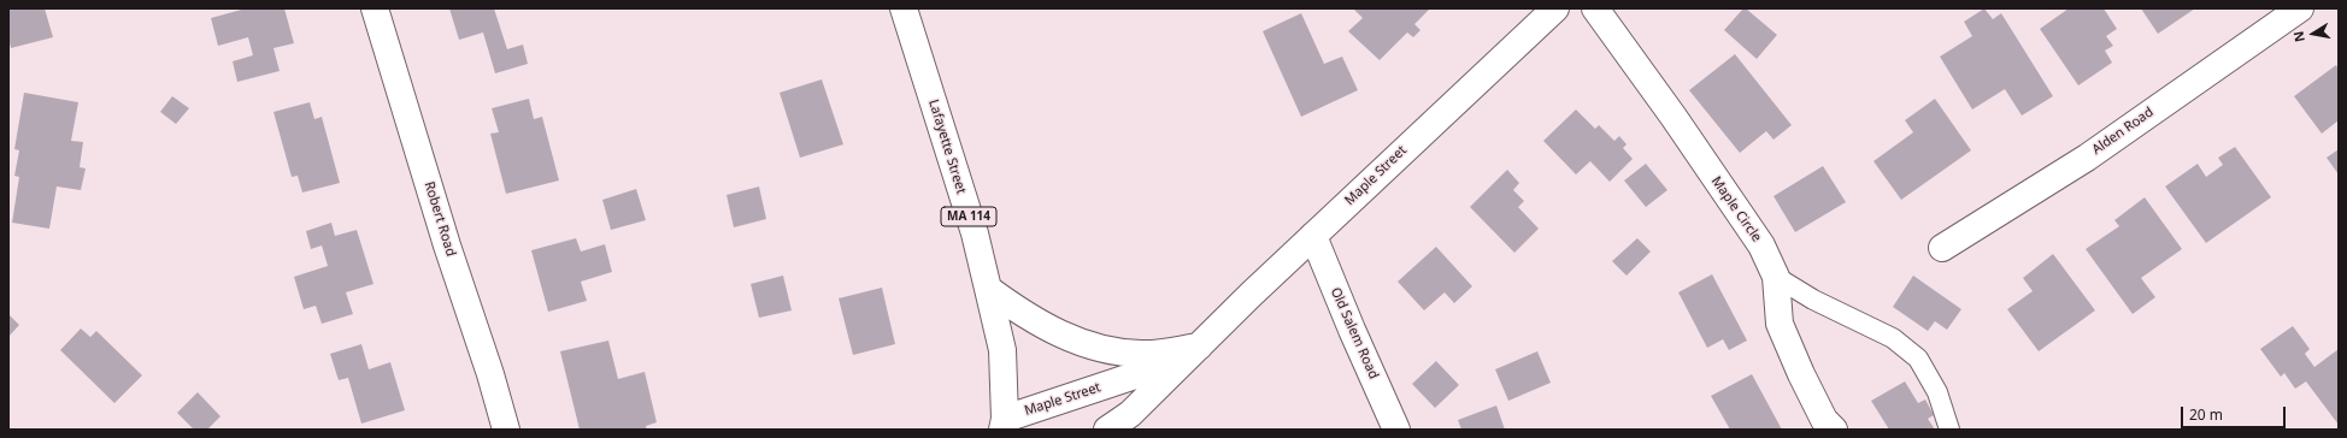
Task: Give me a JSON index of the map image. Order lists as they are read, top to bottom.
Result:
{
  "streets": {
    "street": [
      "Alden Road",
      "Lafayette Street",
      "Maple Street",
      "Maple Circle",
      "MA 114",
      "Robert Road",
      "Old Salem Road"
    ]
  },
  "crossings": [
    ["Lafayette Street", "Maple Street"],
    ["Maple Street", "Old Salem Road"]
  ],
  "scale_bar": "20 m",
  "north": "left"
}
